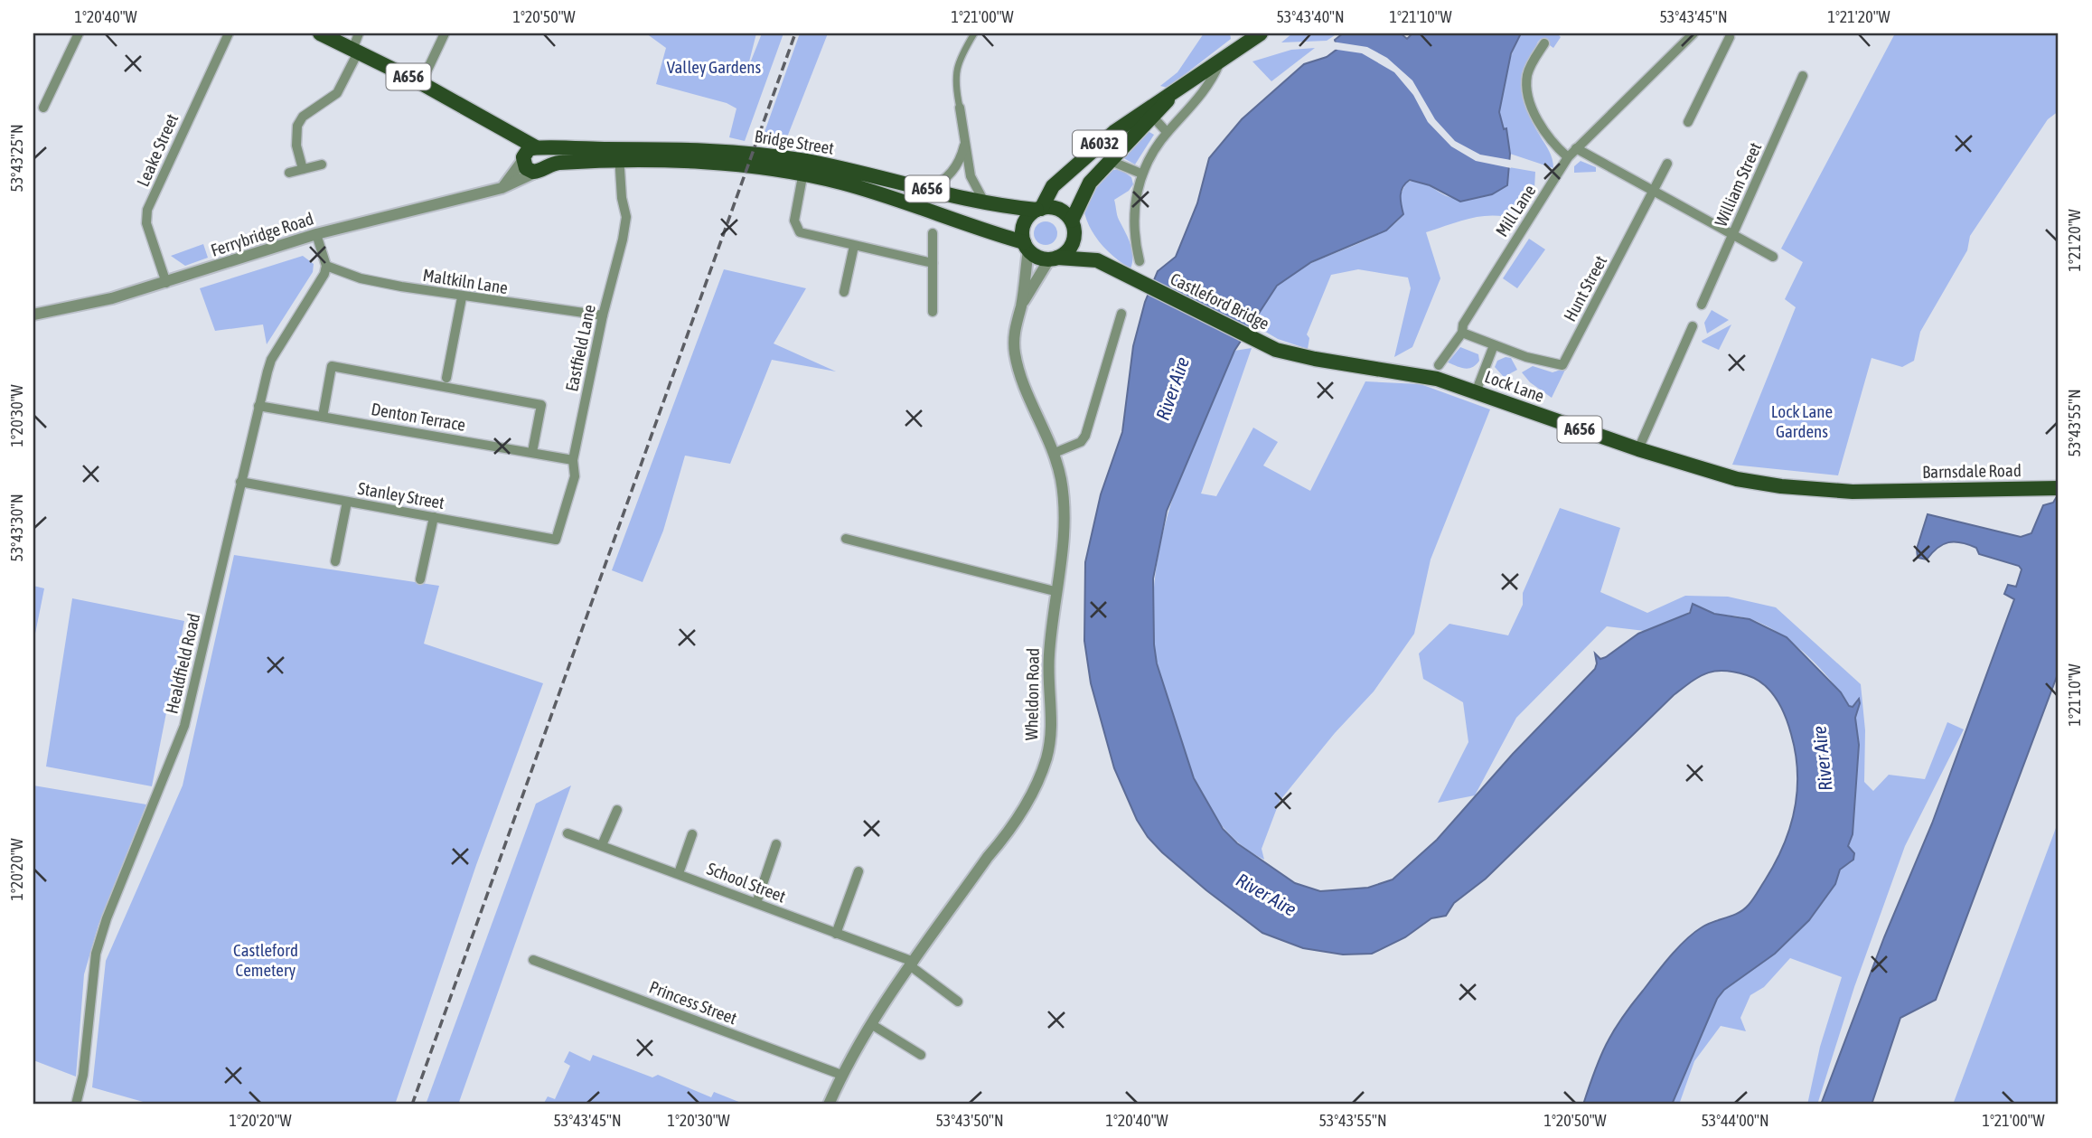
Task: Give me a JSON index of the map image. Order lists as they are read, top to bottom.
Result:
{
  "streets": {
    "main road": [
      "A656",
      "Bridge Street",
      "A6032",
      "Castleford Bridge",
      "Lock Lane",
      "Barnsdale Road"
    ],
    "street": [
      "Leake Street",
      "William Street",
      "Mill Lane",
      "Ferrybridge Road",
      "Maltkiln Lane",
      "Hunt Street",
      "Eastfield Lane",
      "Denton Terrace",
      "Stanley Street",
      "Healdfield Road",
      "Wheldon Road",
      "School Street",
      "Princess Street"
    ]
  },
  "crossings": [
    ["A656", "Bridge Street"],
    ["A656", "A6032"],
    ["A656", "Ferrybridge Road"],
    ["A656", "Castleford Bridge"],
    ["A656", "Wheldon Road"],
    ["Bridge Street", "A6032"],
    ["Bridge Street", "Ferrybridge Road"],
    ["Bridge Street", "Eastfield Lane"],
    ["Bridge Street", "Wheldon Road"],
    ["A6032", "Wheldon Road"],
    ["Leake Street", "Ferrybridge Road"],
    ["Mill Lane", "Hunt Street"],
    ["Maltkiln Lane", "Eastfield Lane"],
    ["Maltkiln Lane", "Healdfield Road"],
    ["Castleford Bridge", "Lock Lane"],
    ["Eastfield Lane", "Denton Terrace"],
    ["Eastfield Lane", "Stanley Street"],
    ["Lock Lane", "Barnsdale Road"],
    ["Denton Terrace", "Healdfield Road"],
    ["Stanley Street", "Healdfield Road"],
    ["Wheldon Road", "School Street"],
    ["Wheldon Road", "Princess Street"]
  ],
  "water": ["River Aire"],
  "parks": ["Valley Gardens", "Lock Lane Gardens", "Castleford Cemetery"],
  "coordinates": [
    "1°20'40\"W",
    "1°20'50\"W",
    "1°21'00\"W",
    "53°43'40\"N",
    "1°21'10\"W",
    "53°43'45\"N",
    "1°21'20\"W",
    "53°43'25\"N",
    "1°20'30\"W",
    "53°43'55\"N",
    "53°43'30\"N",
    "1°20'20\"W",
    "53°43'50\"N",
    "53°44'00\"N"
  ]
}
